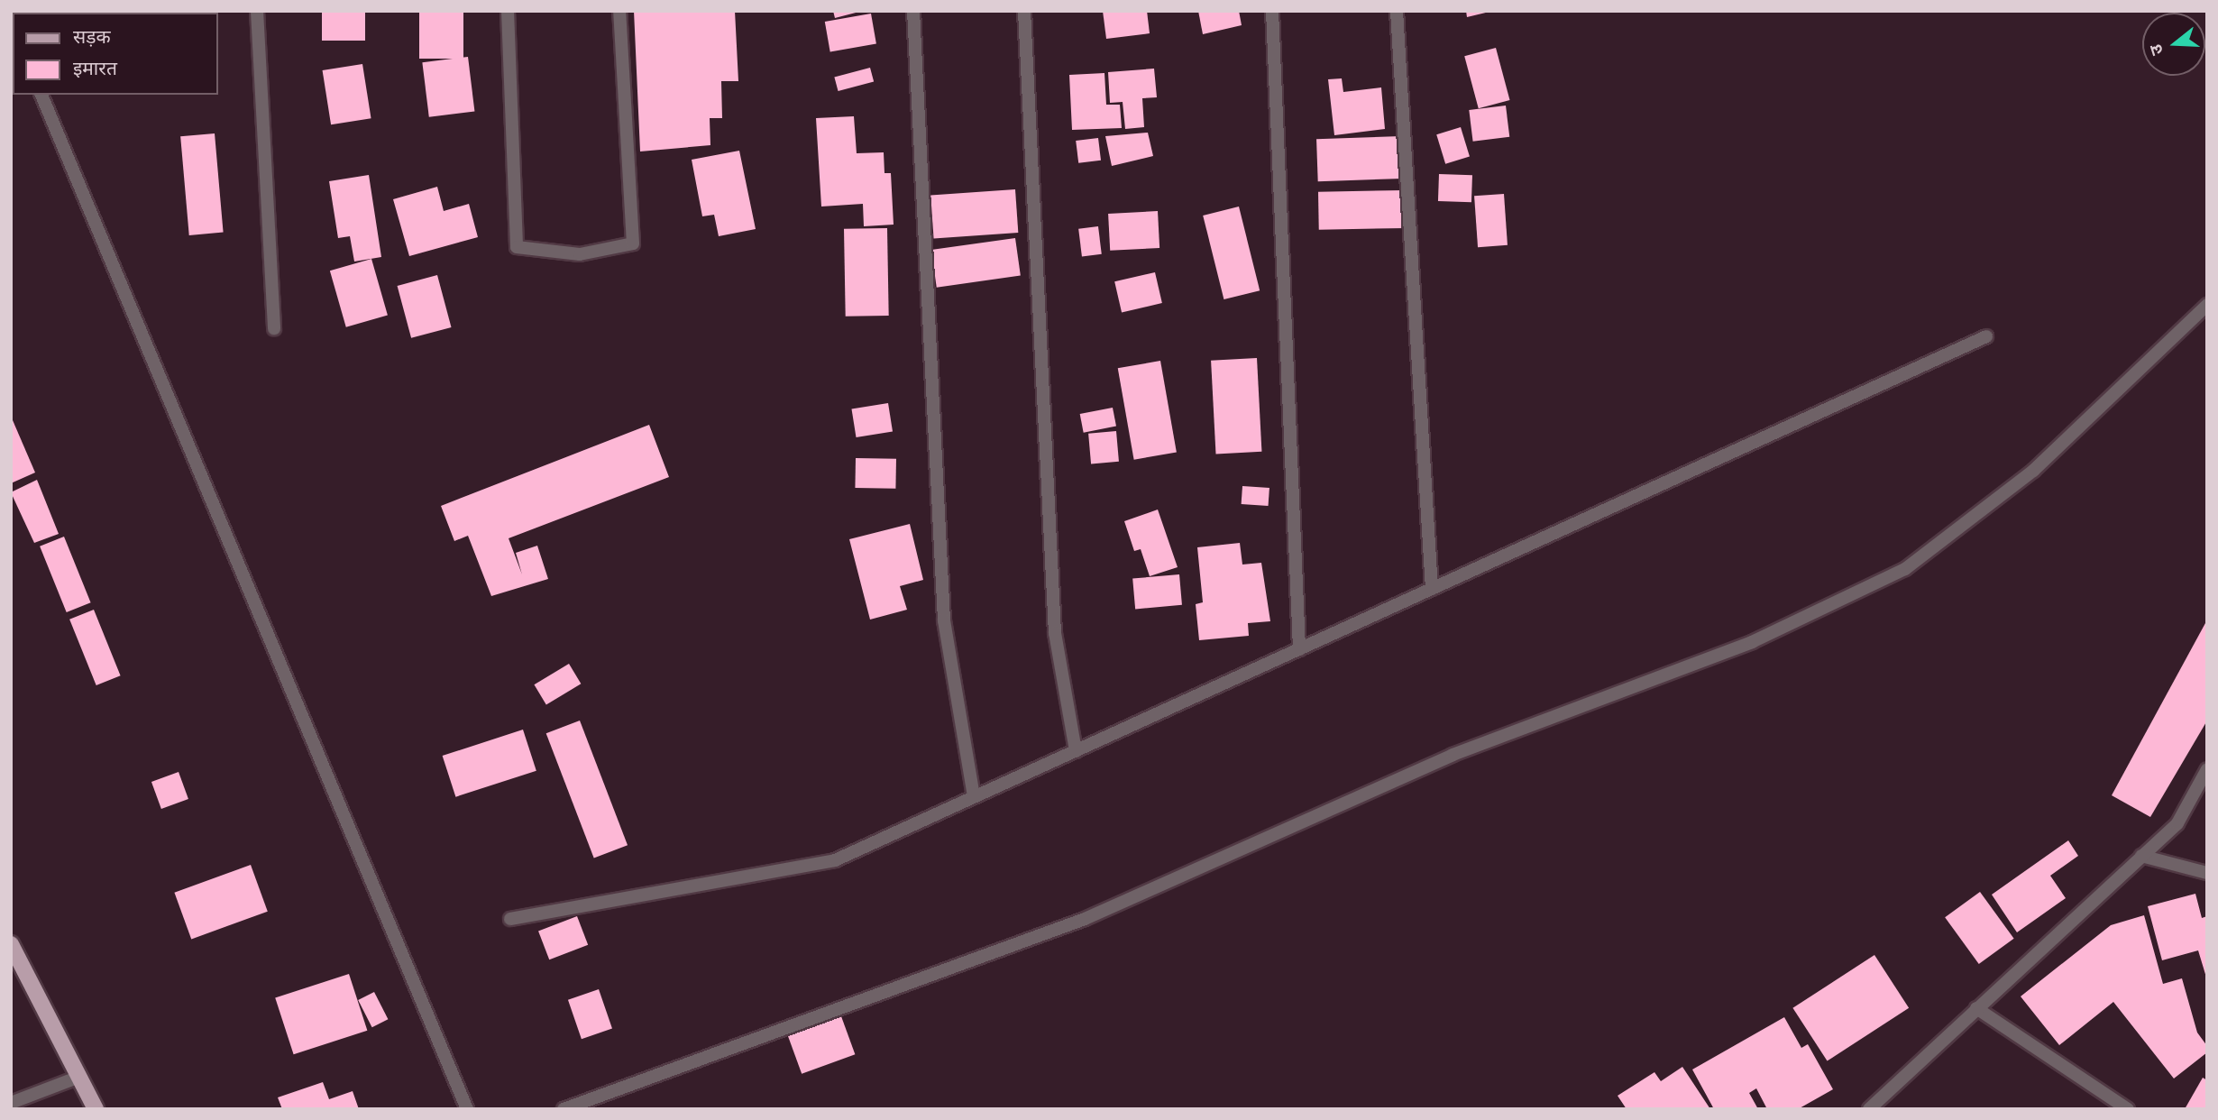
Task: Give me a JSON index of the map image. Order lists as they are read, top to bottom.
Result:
{
  "legend": ["सड़क", "इमारत"],
  "north": "left"
}
